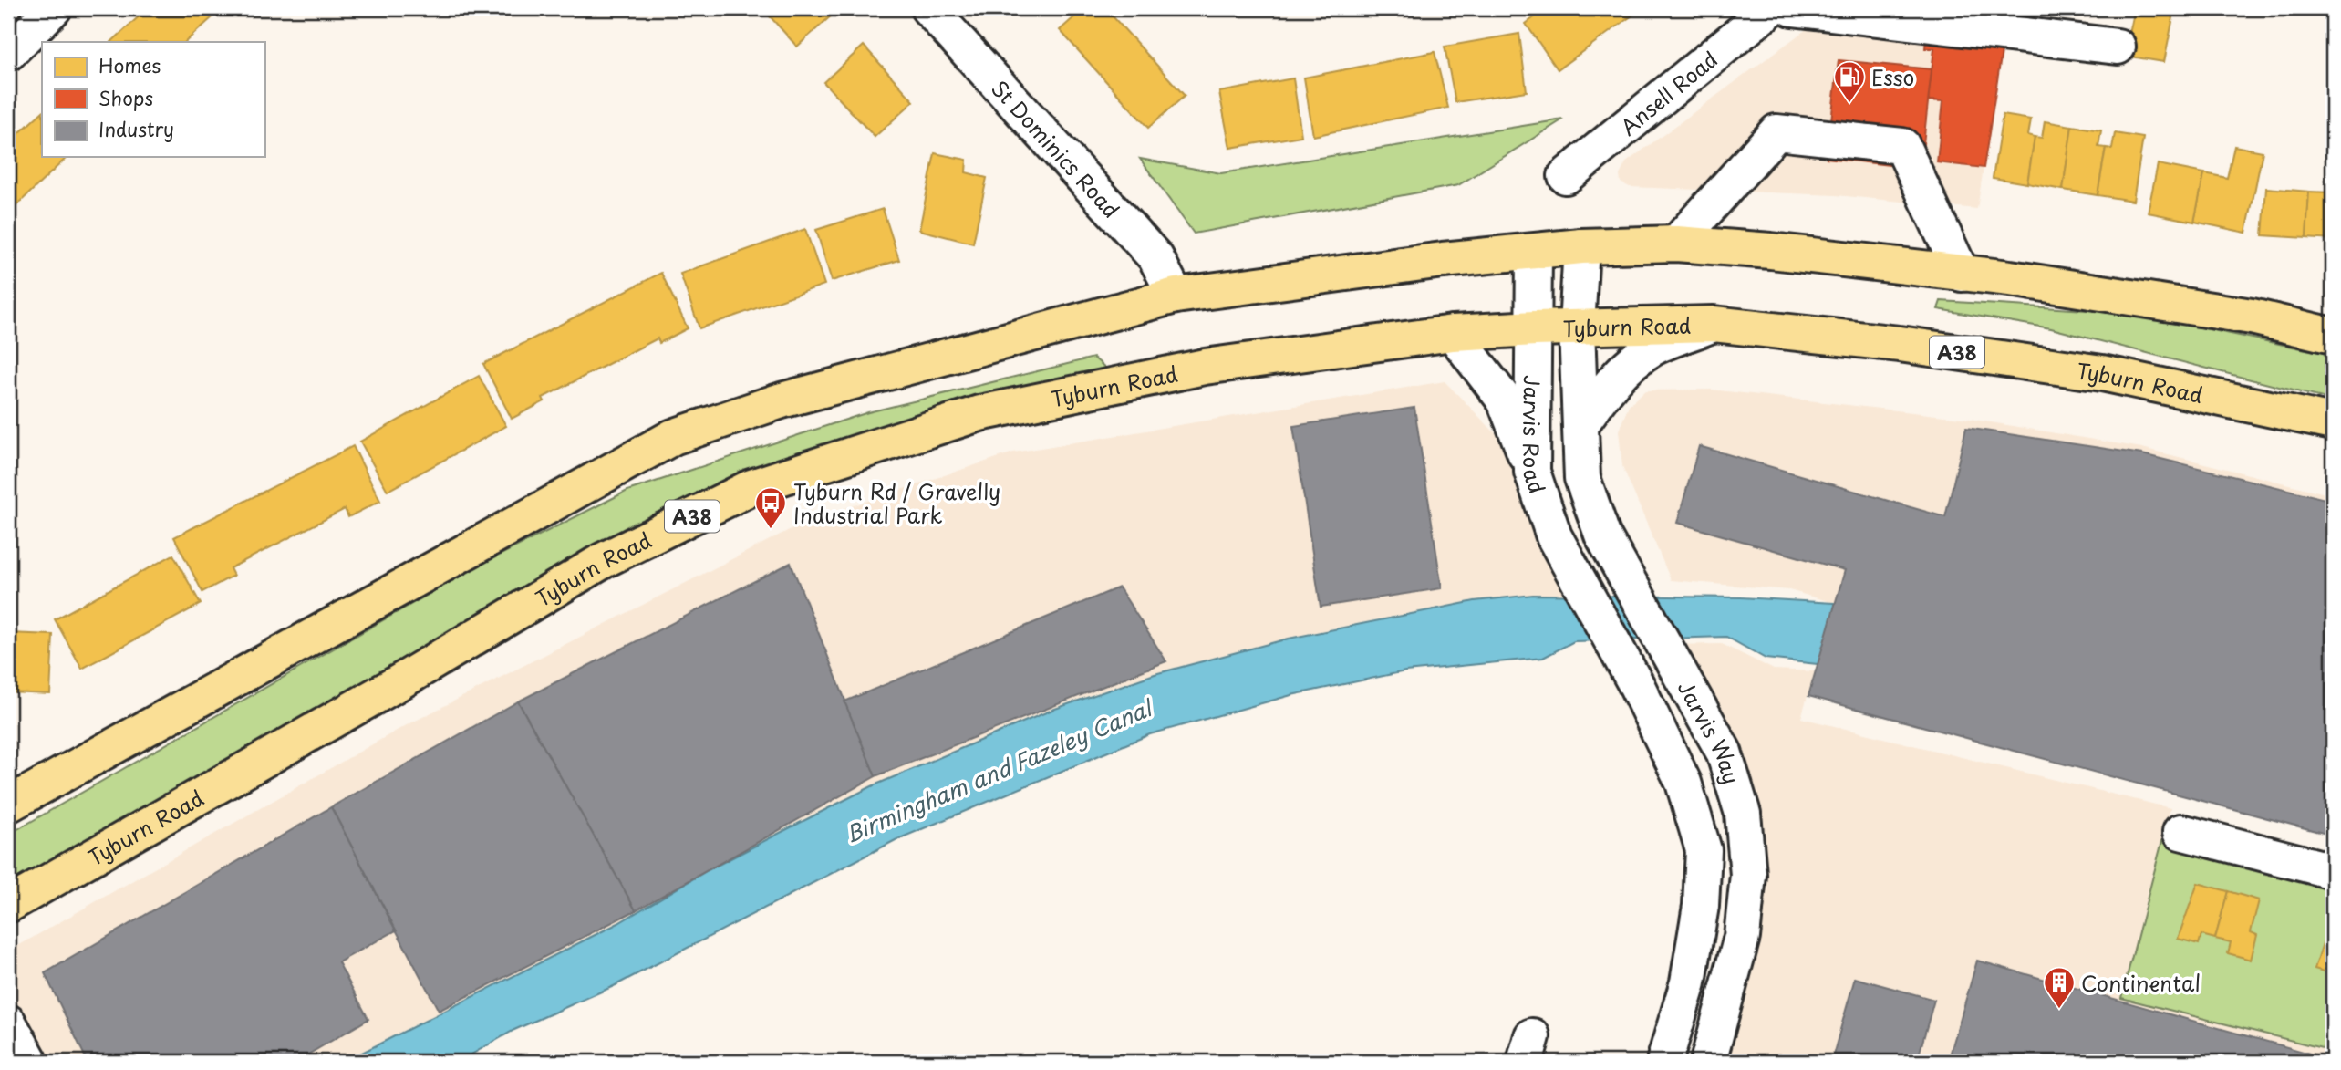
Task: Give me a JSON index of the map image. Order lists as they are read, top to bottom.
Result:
{
  "streets": {
    "highway": ["Tyburn Road", "A38"],
    "street": [
      "Ansell Road",
      "St Dominics Road",
      "Jarvis Road",
      "Jarvis Way"
    ]
  },
  "crossings": [
    ["Tyburn Road", "Jarvis Road"],
    ["Tyburn Road", "Jarvis Way"]
  ],
  "water": ["Birmingham and Fazeley Canal"],
  "places": {
    "fuel station": ["Esso"],
    "bus stop": ["Tyburn Rd / Gravelly Industrial Park"],
    "building": ["Continental"]
  },
  "legend": ["Homes", "Shops", "Industry"]
}
